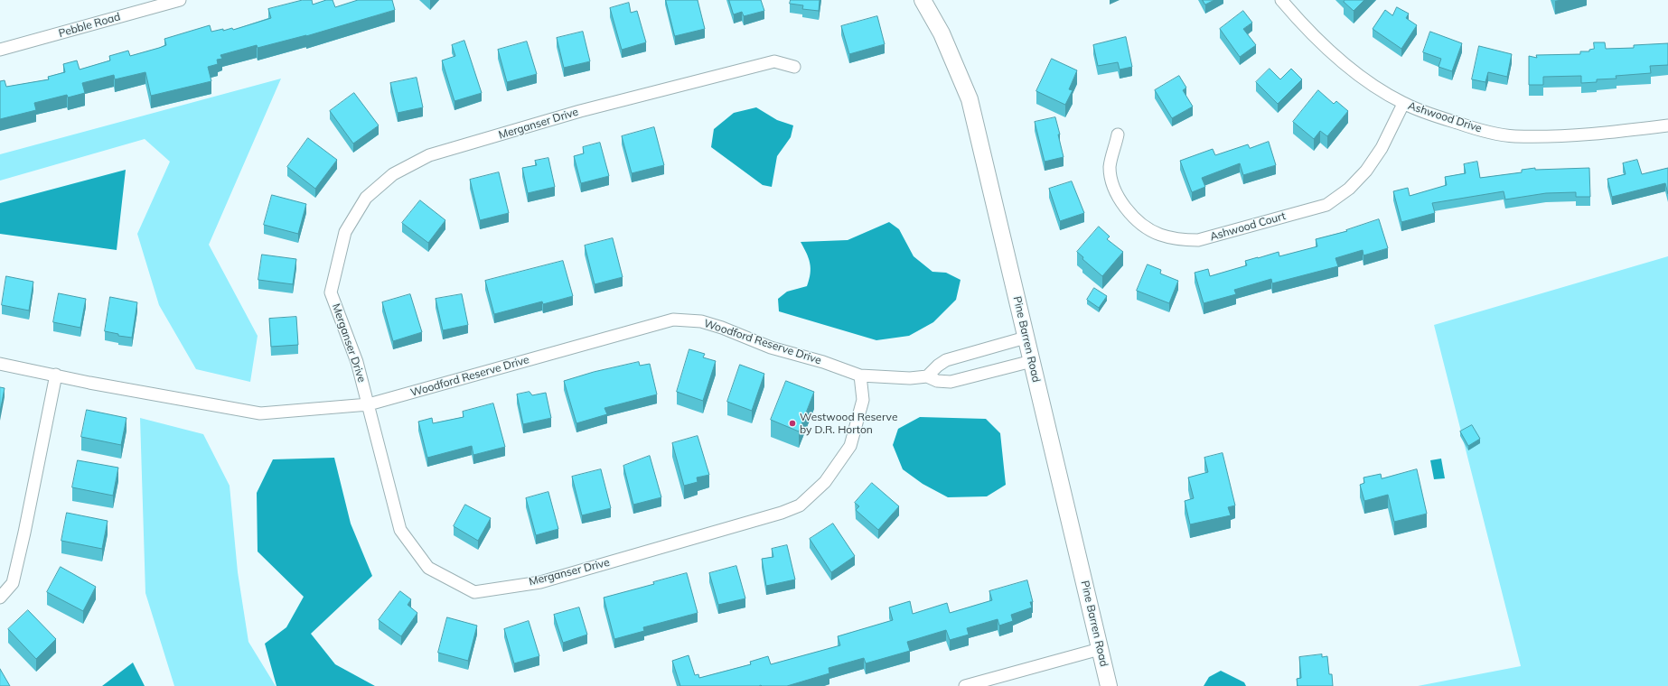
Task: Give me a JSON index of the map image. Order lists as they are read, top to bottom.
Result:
{
  "streets": {
    "main road": ["Pine Barren Road"],
    "street": [
      "Pebble Road",
      "Ashwood Drive",
      "Merganser Drive",
      "Ashwood Court",
      "Woodford Reserve Drive"
    ]
  },
  "crossings": [
    ["Ashwood Drive", "Ashwood Court"],
    ["Merganser Drive", "Woodford Reserve Drive"],
    ["Pine Barren Road", "Woodford Reserve Drive"]
  ],
  "places": ["Westwood Reserve by D.R. Horton"]
}
